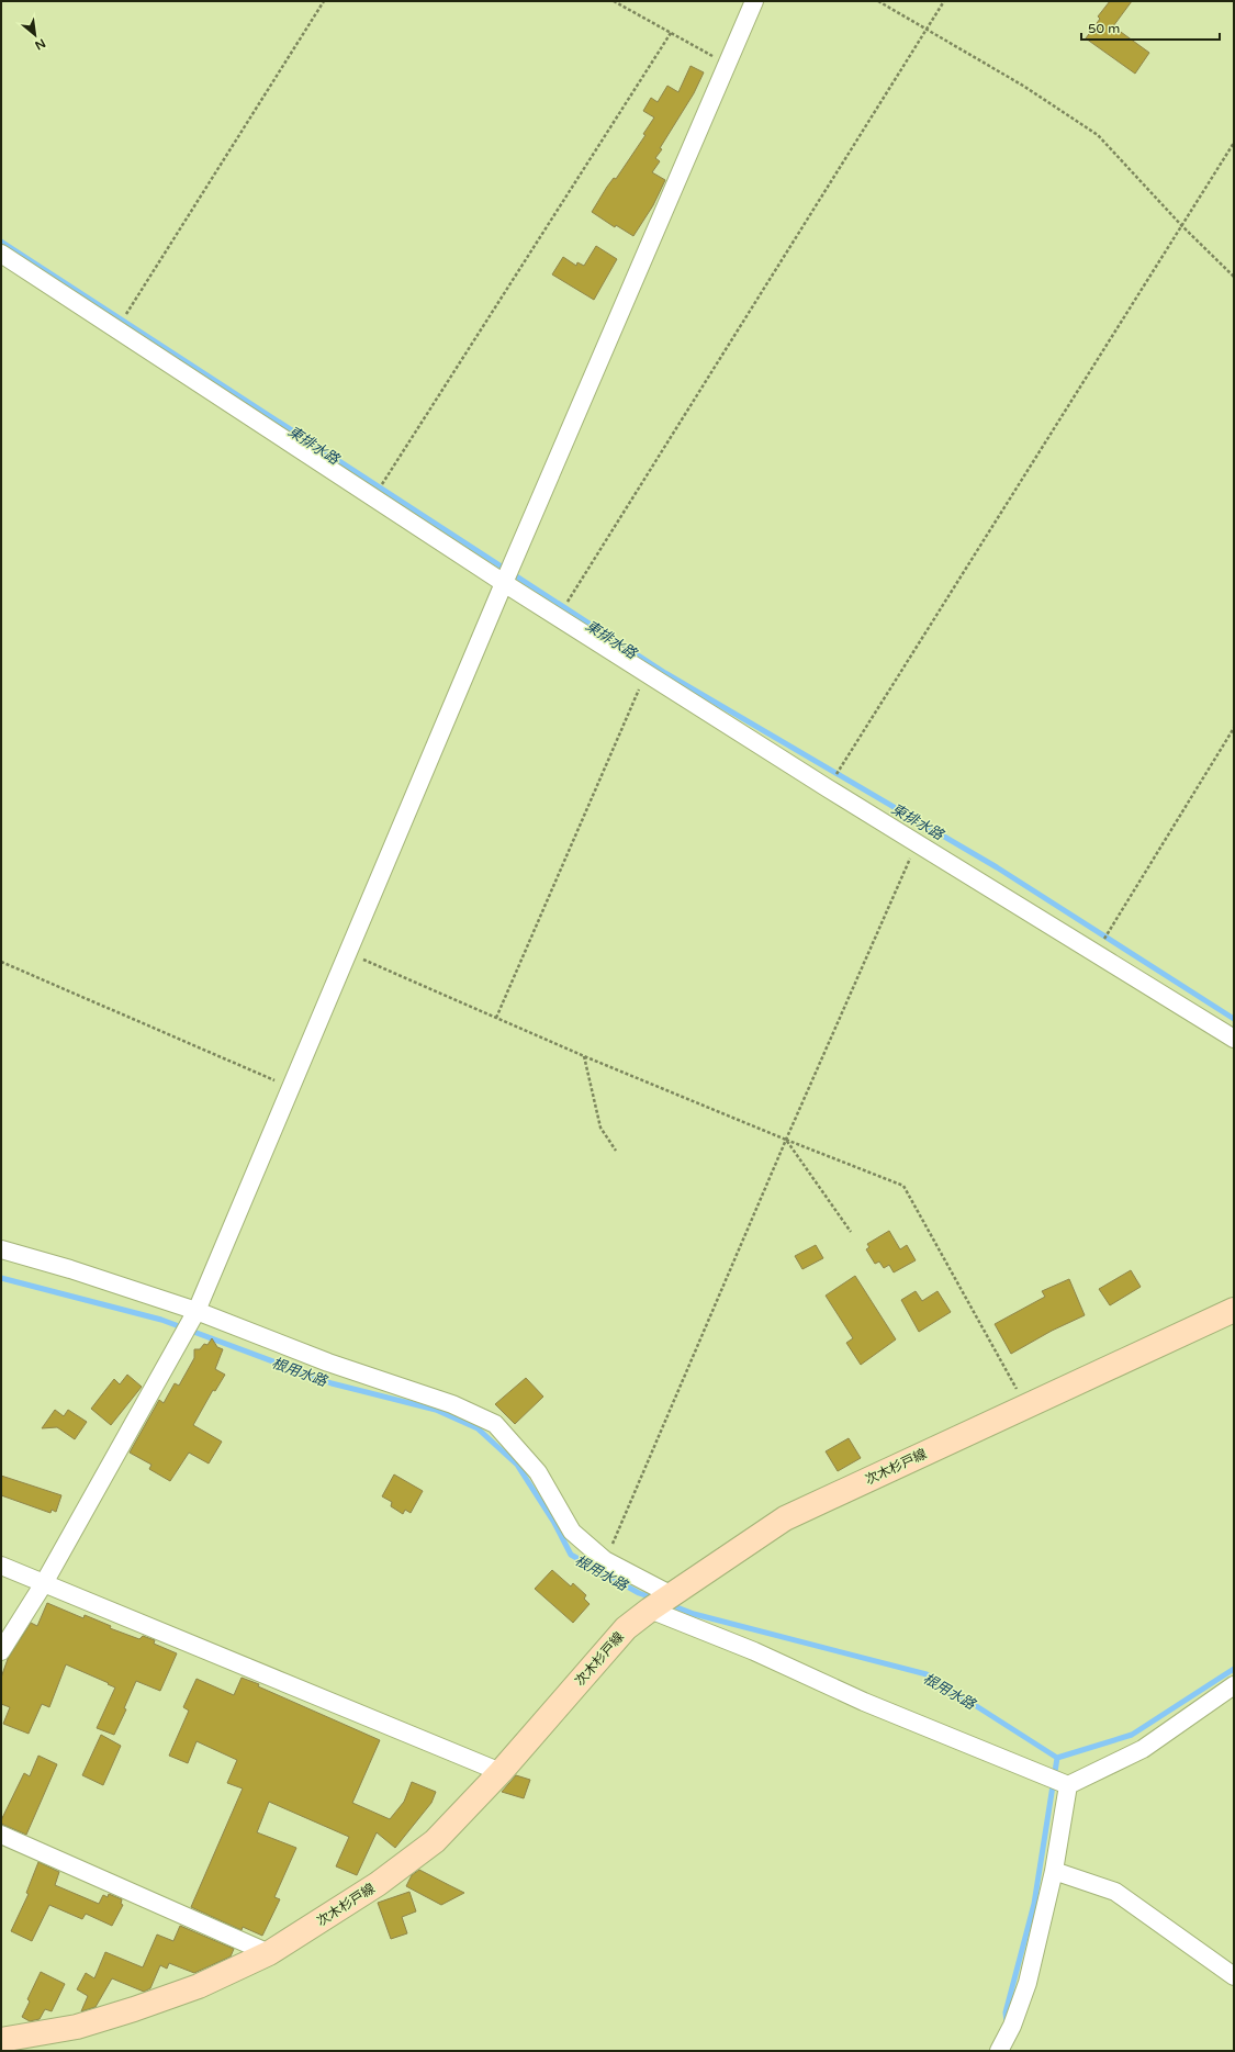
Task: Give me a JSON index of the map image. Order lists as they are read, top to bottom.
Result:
{
  "streets": {
    "main road": ["次木杉戸線"]
  },
  "water": ["東排水路", "根用水路"],
  "scale_bar": "50 m",
  "north": "bottom right"
}
